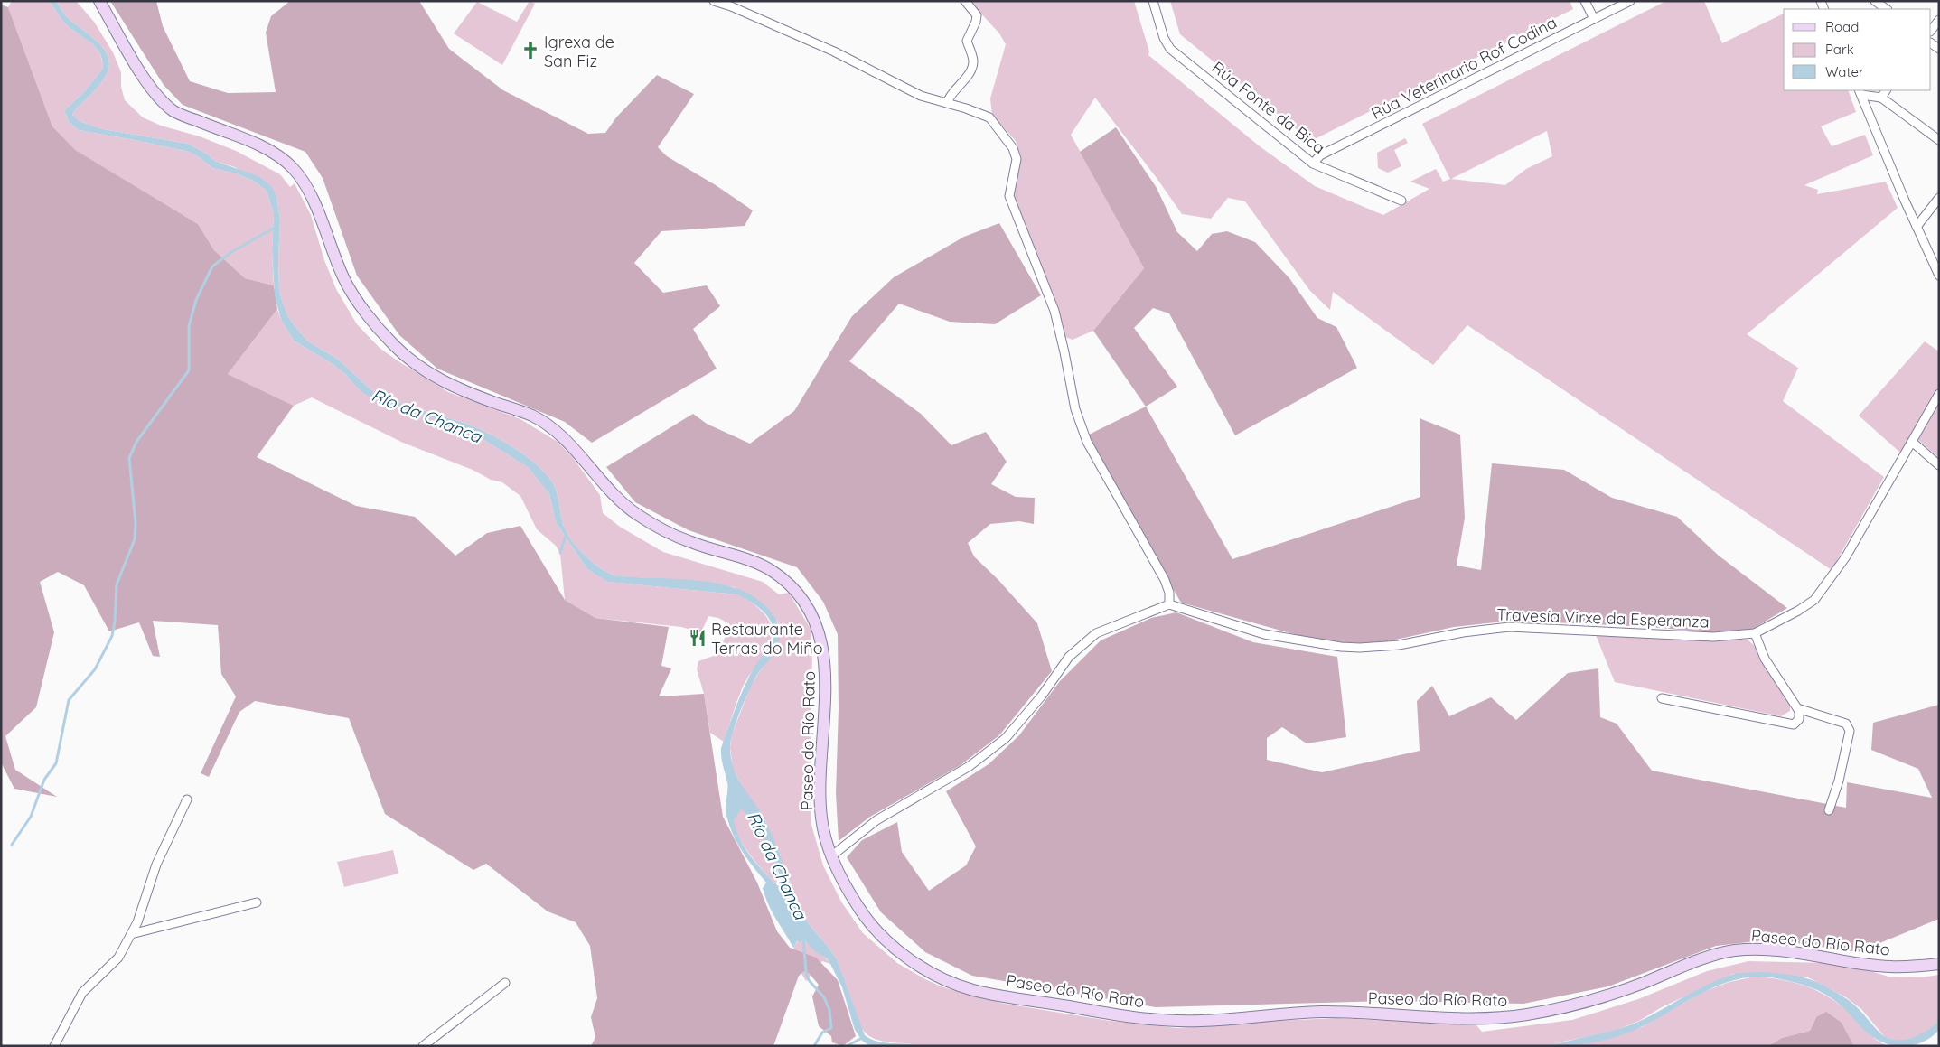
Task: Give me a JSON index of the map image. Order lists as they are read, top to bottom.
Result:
{
  "streets": {
    "street": [
      "Rúa Veterinario Rof Codina",
      "Rúa Fonte da Bica",
      "Travesía Virxe da Esperanza",
      "Paseo do Río Rato"
    ]
  },
  "crossings": [
    ["Rúa Veterinario Rof Codina", "Rúa Fonte da Bica"]
  ],
  "water": ["Río da Chanca"],
  "places": {
    "church": ["Igrexa de San Fiz"],
    "restaurant": ["Restaurante Terras do Miño"]
  },
  "legend": ["Road", "Park", "Water"]
}
